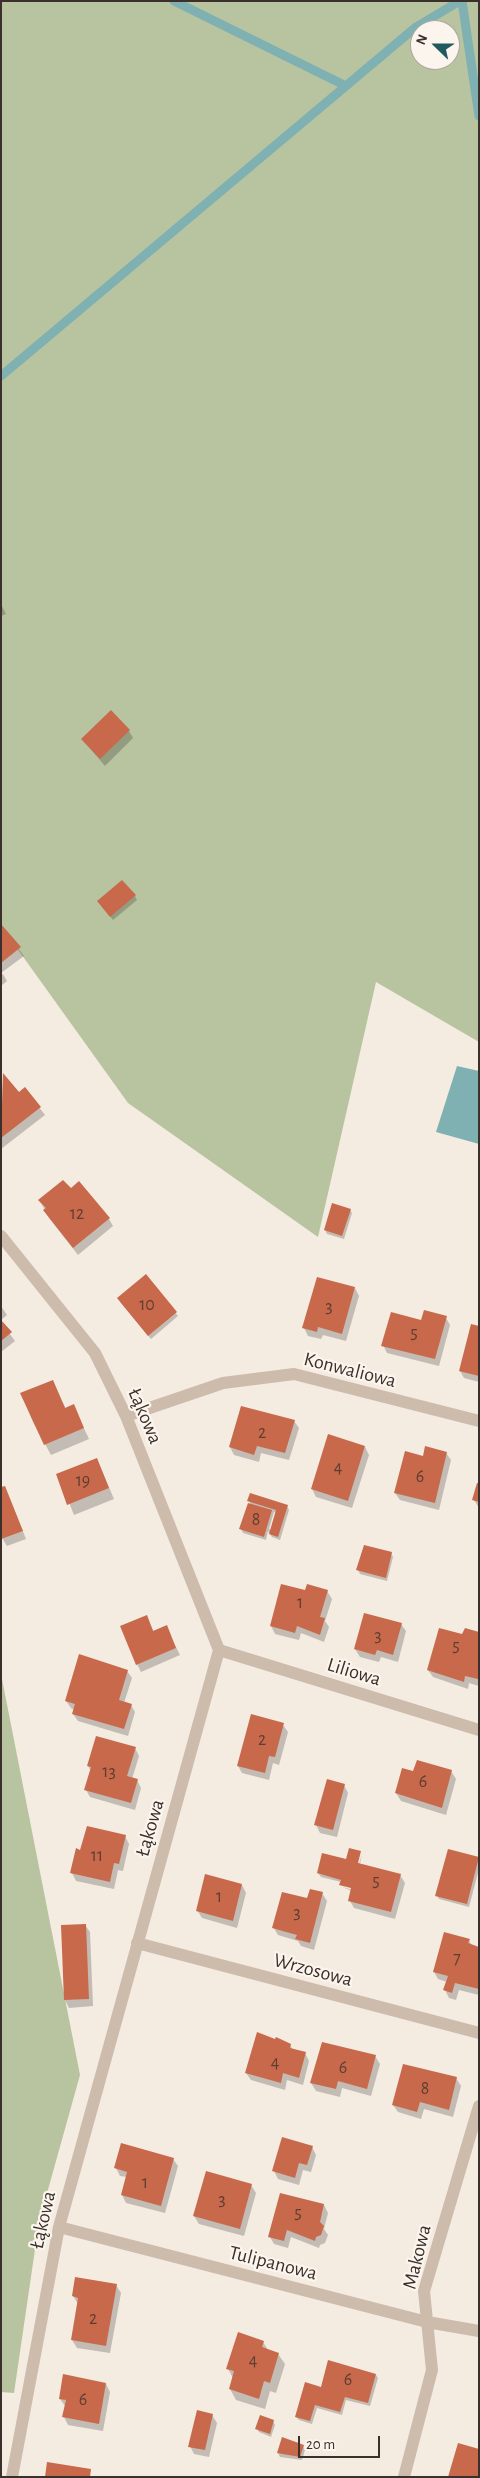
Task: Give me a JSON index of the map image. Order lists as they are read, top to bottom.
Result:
{
  "streets": {
    "street": [
      "Konwaliowa",
      "Łąkowa",
      "Liliowa",
      "Wrzosowa",
      "Makowa",
      "Tulipanowa"
    ]
  },
  "crossings": [
    ["Konwaliowa", "Łąkowa"],
    ["Łąkowa", "Liliowa"],
    ["Łąkowa", "Wrzosowa"],
    ["Łąkowa", "Tulipanowa"],
    ["Makowa", "Tulipanowa"]
  ],
  "house_numbers": [
    "12",
    "10",
    "3",
    "5",
    "2",
    "4",
    "6",
    "19",
    "8",
    "1",
    "3",
    "5",
    "2",
    "13",
    "6",
    "11",
    "5",
    "1",
    "3",
    "7",
    "4",
    "6",
    "8",
    "1",
    "3",
    "5",
    "2",
    "4",
    "6",
    "6"
  ],
  "scale_bar": "20 m",
  "north": "left"
}
